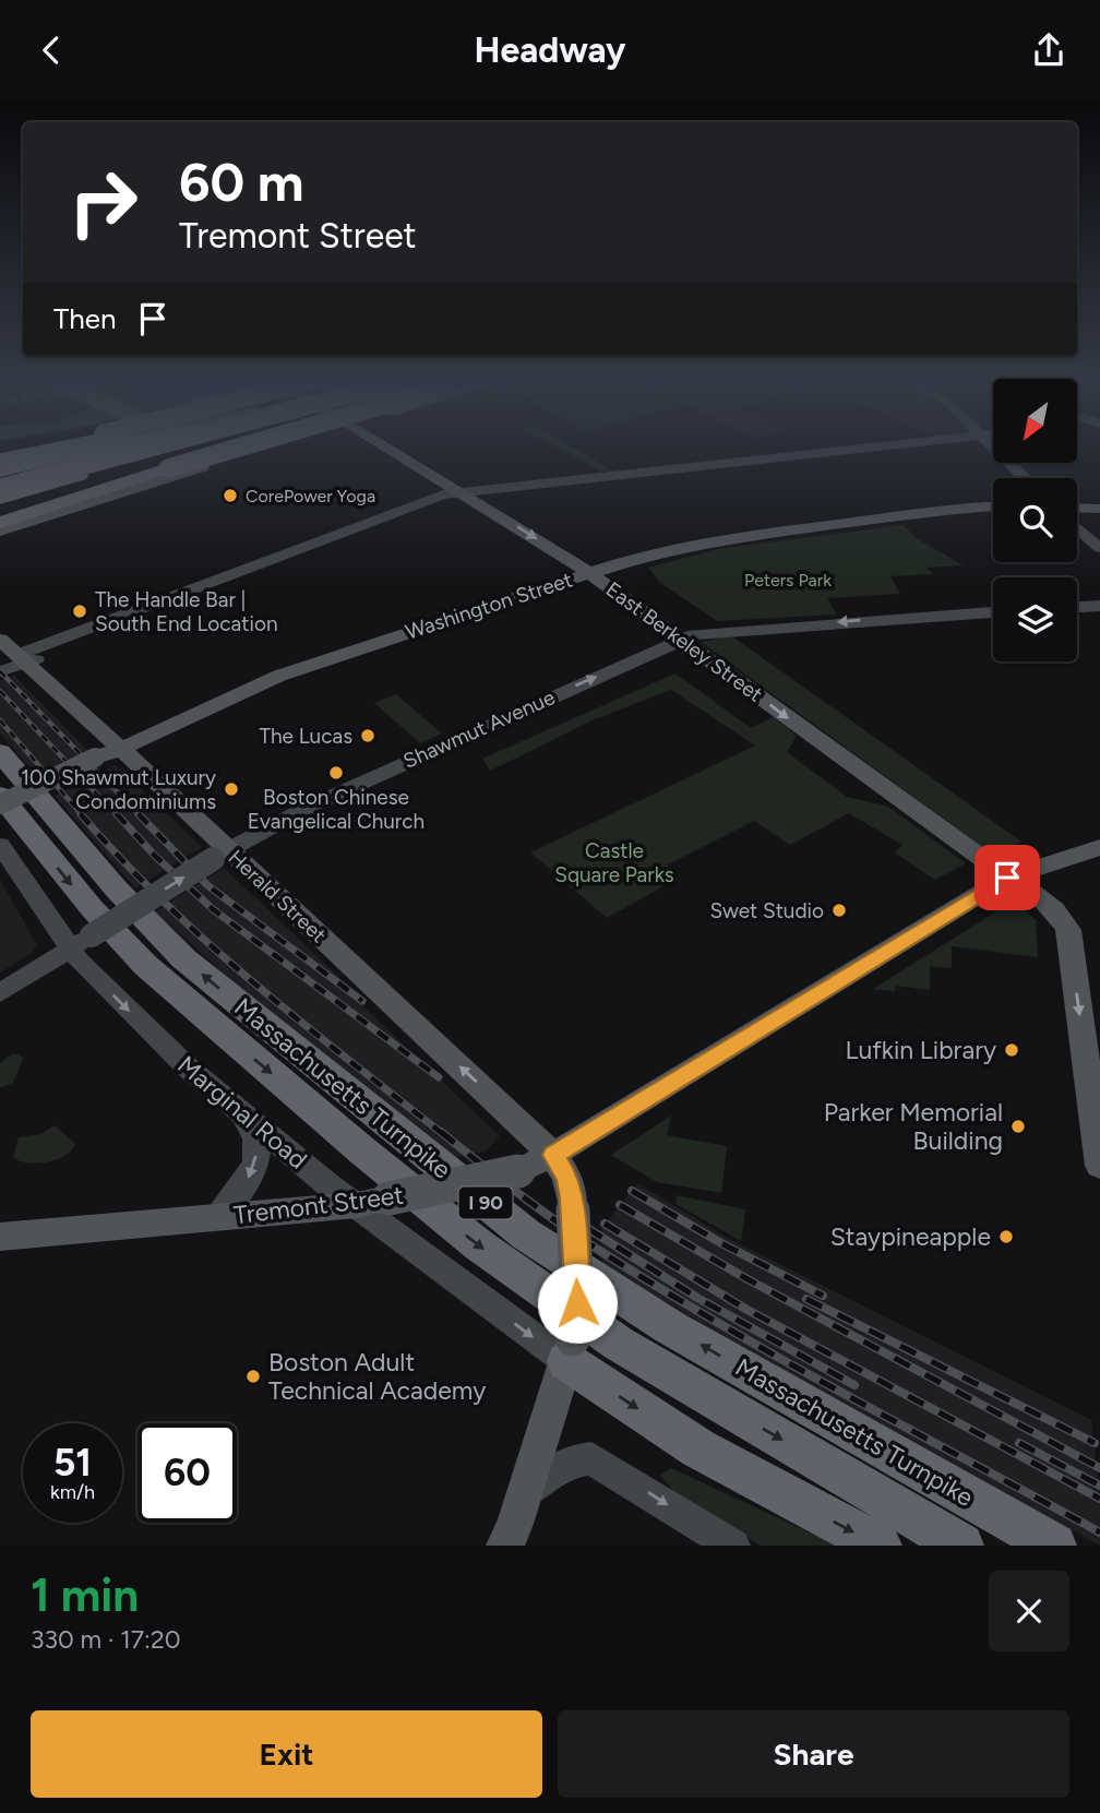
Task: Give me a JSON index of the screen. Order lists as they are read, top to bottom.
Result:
{
  "streets": {
    "highway": ["Massachusetts Turnpike", "I 90"],
    "main road": [
      "Washington Street",
      "East Berkeley Street",
      "Shawmut Avenue",
      "Herald Street",
      "Marginal Road",
      "Tremont Street"
    ]
  },
  "crossings": [
    ["Washington Street", "East Berkeley Street"],
    ["Washington Street", "Herald Street"],
    ["East Berkeley Street", "Shawmut Avenue"],
    ["East Berkeley Street", "Tremont Street"],
    ["Shawmut Avenue", "Herald Street"],
    ["Shawmut Avenue", "Marginal Road"],
    ["Herald Street", "Tremont Street"],
    ["Marginal Road", "Tremont Street"]
  ],
  "one_way": ["East Berkeley Street", "Herald Street", "Marginal Road"],
  "parks": ["Peters Park", "Castle Square Parks"],
  "places": [
    "CorePower Yoga",
    "The Handle Bar | South End Location",
    "The Lucas",
    "Boston Chinese Evangelical Church",
    "100 Shawmut Luxury Condominiums",
    "Swet Studio",
    "Lufkin Library",
    "Parker Memorial Building",
    "Staypineapple",
    "Boston Adult Technical Academy"
  ],
  "north": "bottom left",
  "page": {
    "header": "Headway",
    "turn": ["60 m", "Tremont Street"],
    "then": "Then",
    "speed": "51 km/h",
    "limit": "60",
    "heading": ["1 min", "330 m · 17:20"],
    "buttons": ["Exit", "Share"]
  }
}
